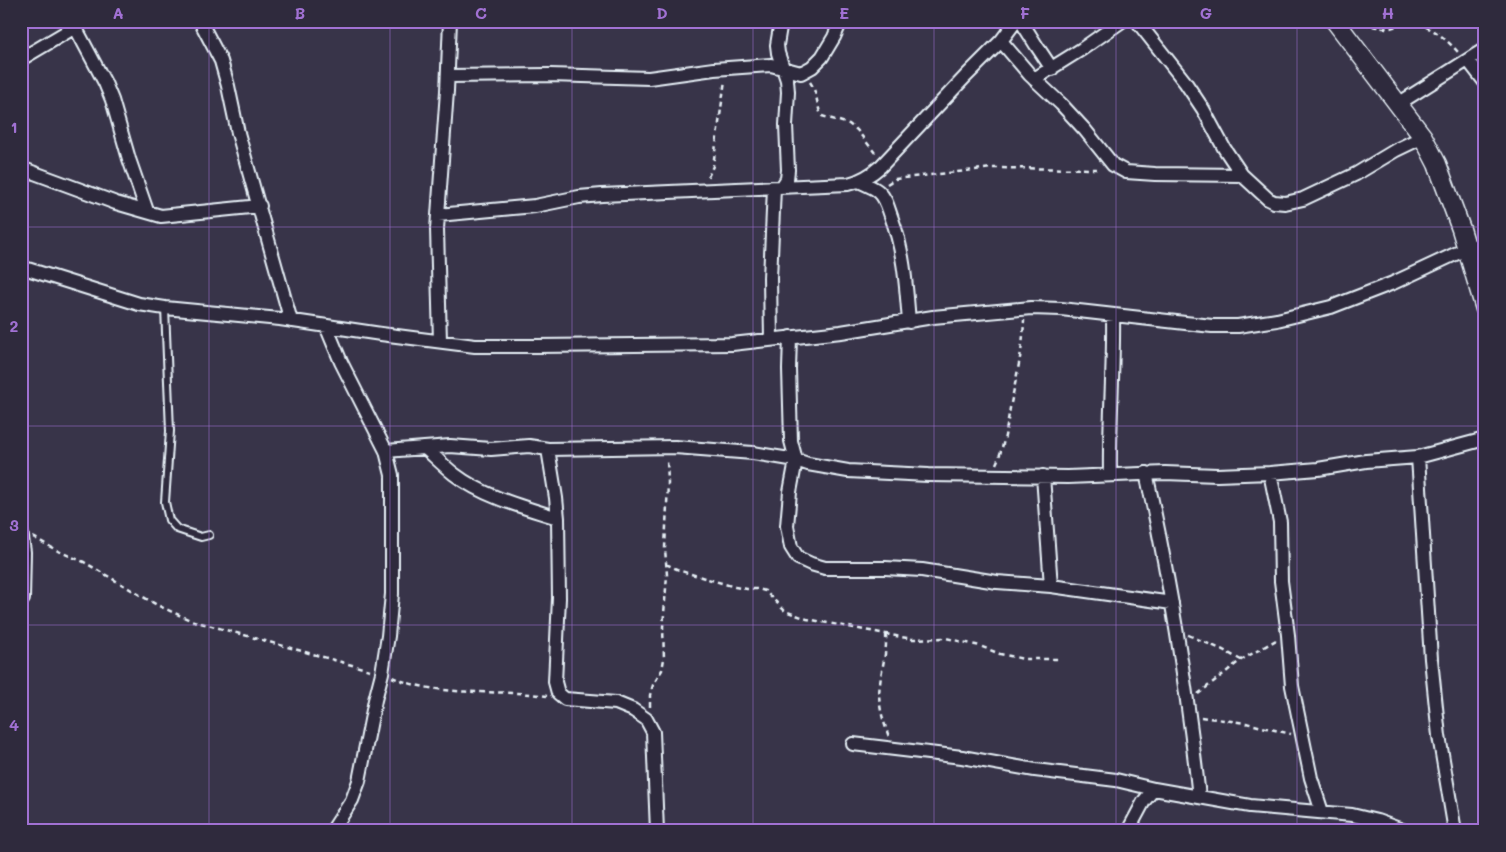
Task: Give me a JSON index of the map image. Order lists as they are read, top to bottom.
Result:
{
  "grid": {
    "columns": [
      "A",
      "B",
      "C",
      "D",
      "E",
      "F",
      "G",
      "H"
    ],
    "rows": [
      "1",
      "2",
      "3",
      "4"
    ]
  }
}
